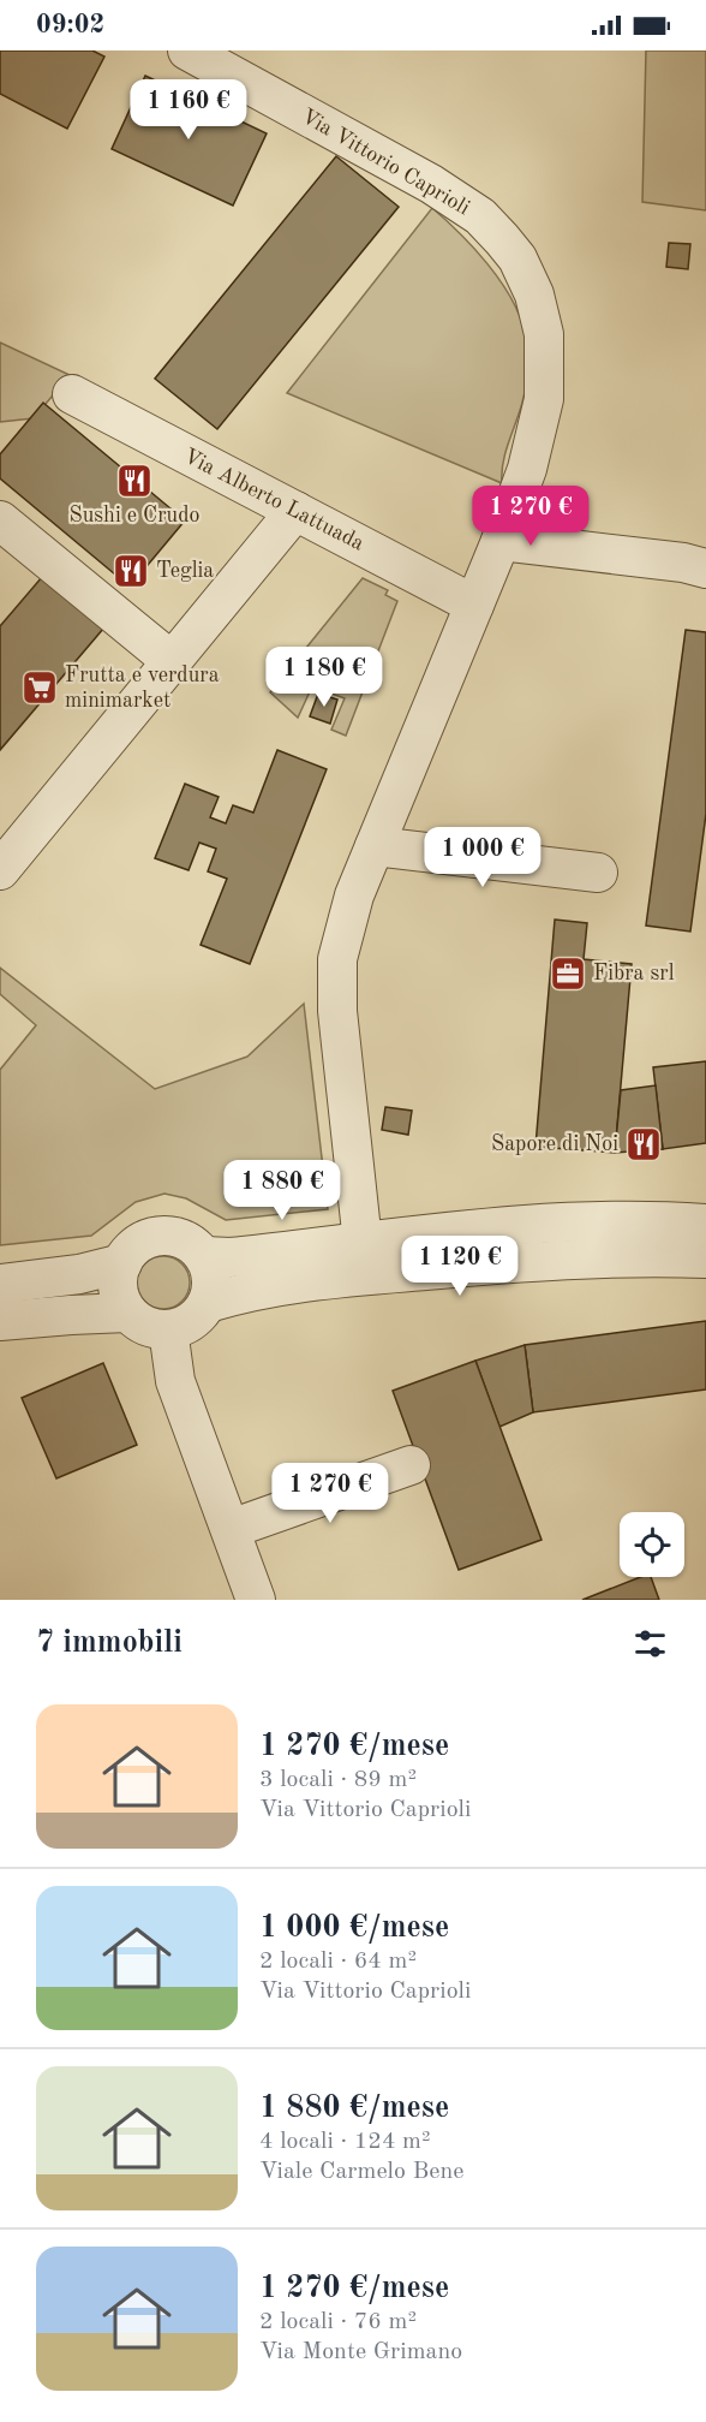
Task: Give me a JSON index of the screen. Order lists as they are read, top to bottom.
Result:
{
  "streets": {
    "street": ["Via Vittorio Caprioli", "Via Alberto Lattuada"]
  },
  "crossings": [
    ["Via Vittorio Caprioli", "Via Alberto Lattuada"]
  ],
  "places": {
    "restaurant": ["Sushi e Crudo", "Teglia", "Sapore di Noi"],
    "supermarket": ["Frutta e verdura minimarket"],
    "office": ["Fibra srl"]
  },
  "page": {
    "status": "09:02",
    "price": [
      "1 160 €",
      "1 270 €",
      "1 180 €",
      "1 000 €",
      "1 880 €",
      "1 120 €",
      "1 270 €"
    ],
    "heading": "7 immobili",
    "list": [
      {
        "name": "1 270 €/mese",
        "note": "3 locali · 89 m² · Via Vittorio Caprioli"
      },
      {
        "name": "1 000 €/mese",
        "note": "2 locali · 64 m² · Via Vittorio Caprioli"
      },
      {
        "name": "1 880 €/mese",
        "note": "4 locali · 124 m² · Viale Carmelo Bene"
      },
      {
        "name": "1 270 €/mese",
        "note": "2 locali · 76 m² · Via Monte Grimano"
      }
    ]
  }
}
